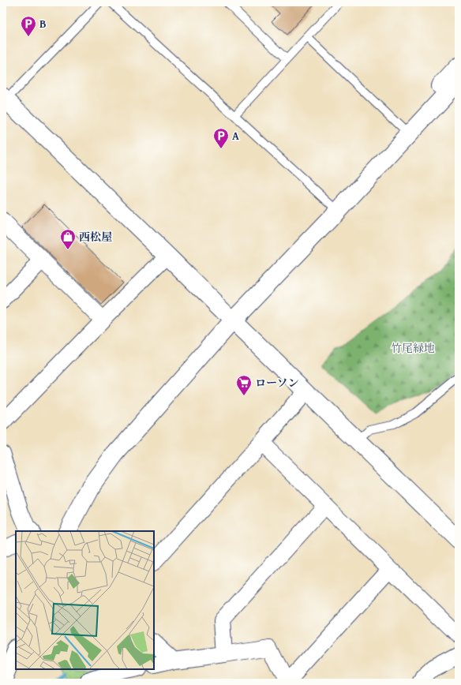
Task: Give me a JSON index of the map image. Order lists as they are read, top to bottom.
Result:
{
  "parks": ["竹尾緑地"],
  "places": {
    "parking": ["B", "A"],
    "shop": ["西松屋"],
    "supermarket": ["ローソン"]
  }
}
